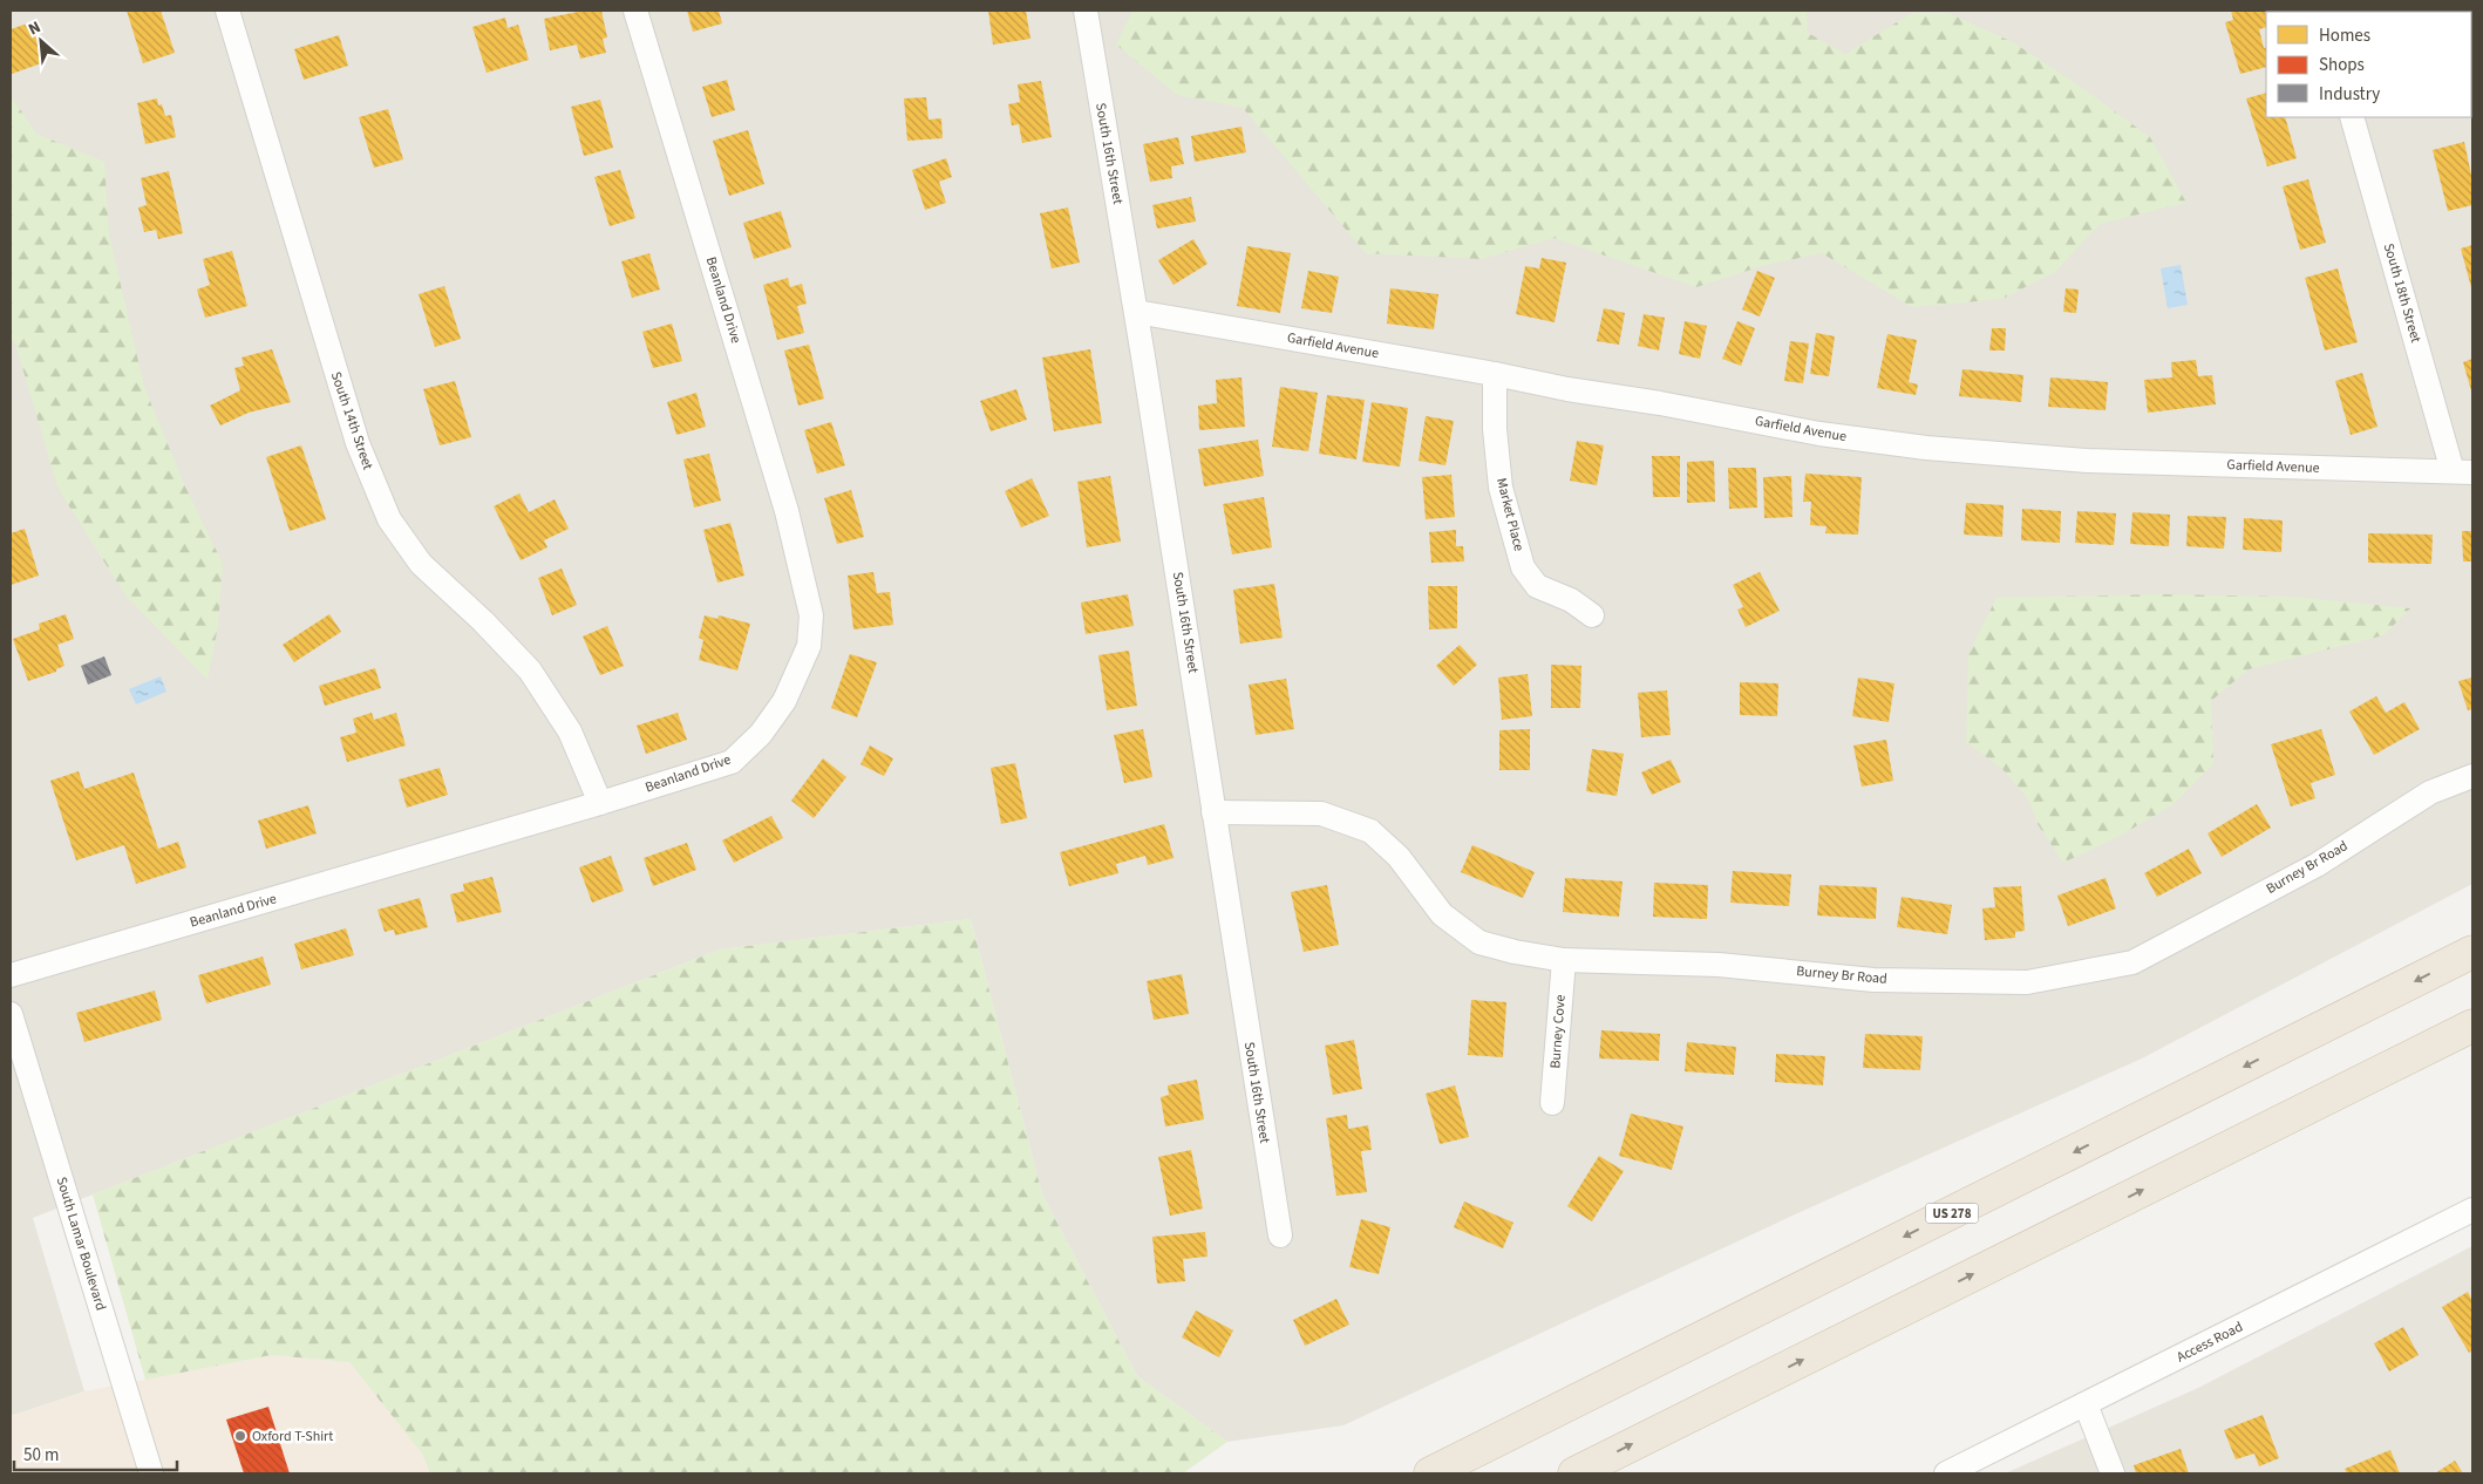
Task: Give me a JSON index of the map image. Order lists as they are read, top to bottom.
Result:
{
  "streets": {
    "highway": ["US 278"],
    "street": [
      "South 16th Street",
      "South 18th Street",
      "Beanland Drive",
      "Garfield Avenue",
      "South 14th Street",
      "Market Place",
      "Burney Br Road",
      "Burney Cove",
      "South Lamar Boulevard",
      "Access Road"
    ]
  },
  "crossings": [
    ["South 16th Street", "Garfield Avenue"],
    ["South 16th Street", "Burney Br Road"],
    ["South 18th Street", "Garfield Avenue"],
    ["Beanland Drive", "South 14th Street"],
    ["Garfield Avenue", "Market Place"],
    ["Burney Br Road", "Burney Cove"]
  ],
  "places": ["Oxford T-Shirt"],
  "legend": ["Homes", "Shops", "Industry"],
  "scale_bar": "50 m",
  "north": "top left"
}
